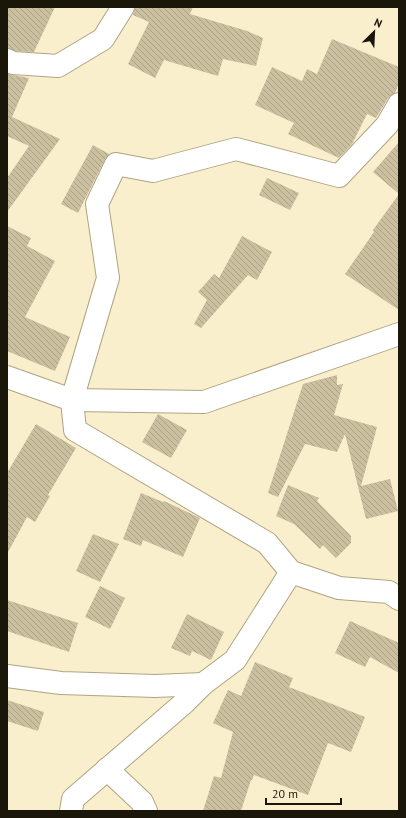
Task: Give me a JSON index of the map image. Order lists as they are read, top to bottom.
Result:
{
  "scale_bar": "20 m",
  "north": "top right"
}
